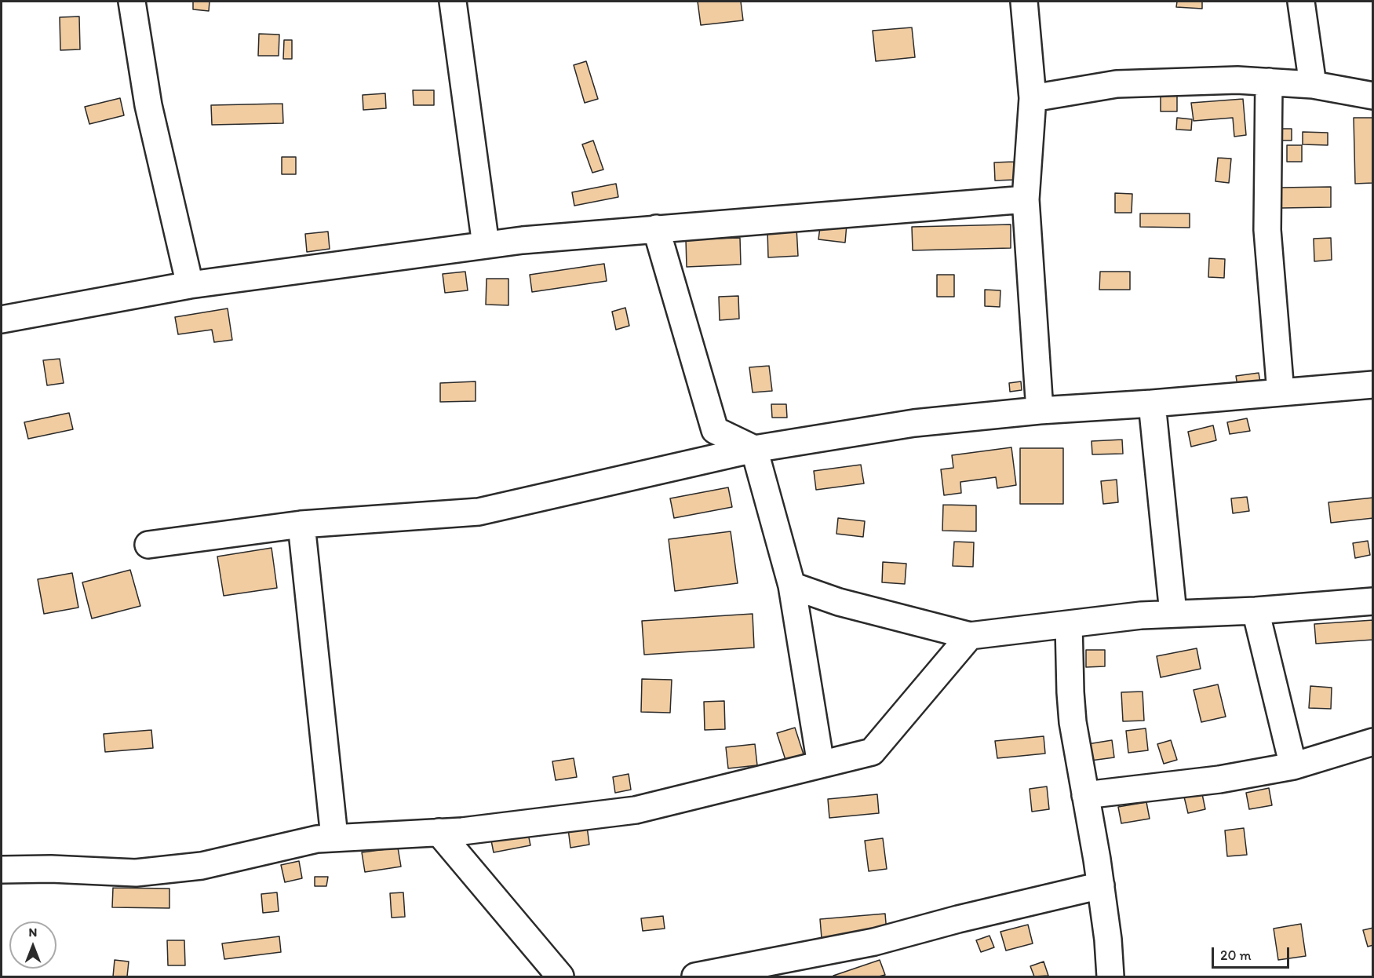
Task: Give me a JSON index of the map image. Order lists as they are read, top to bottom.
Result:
{
  "scale_bar": "20 m",
  "north": "top"
}
